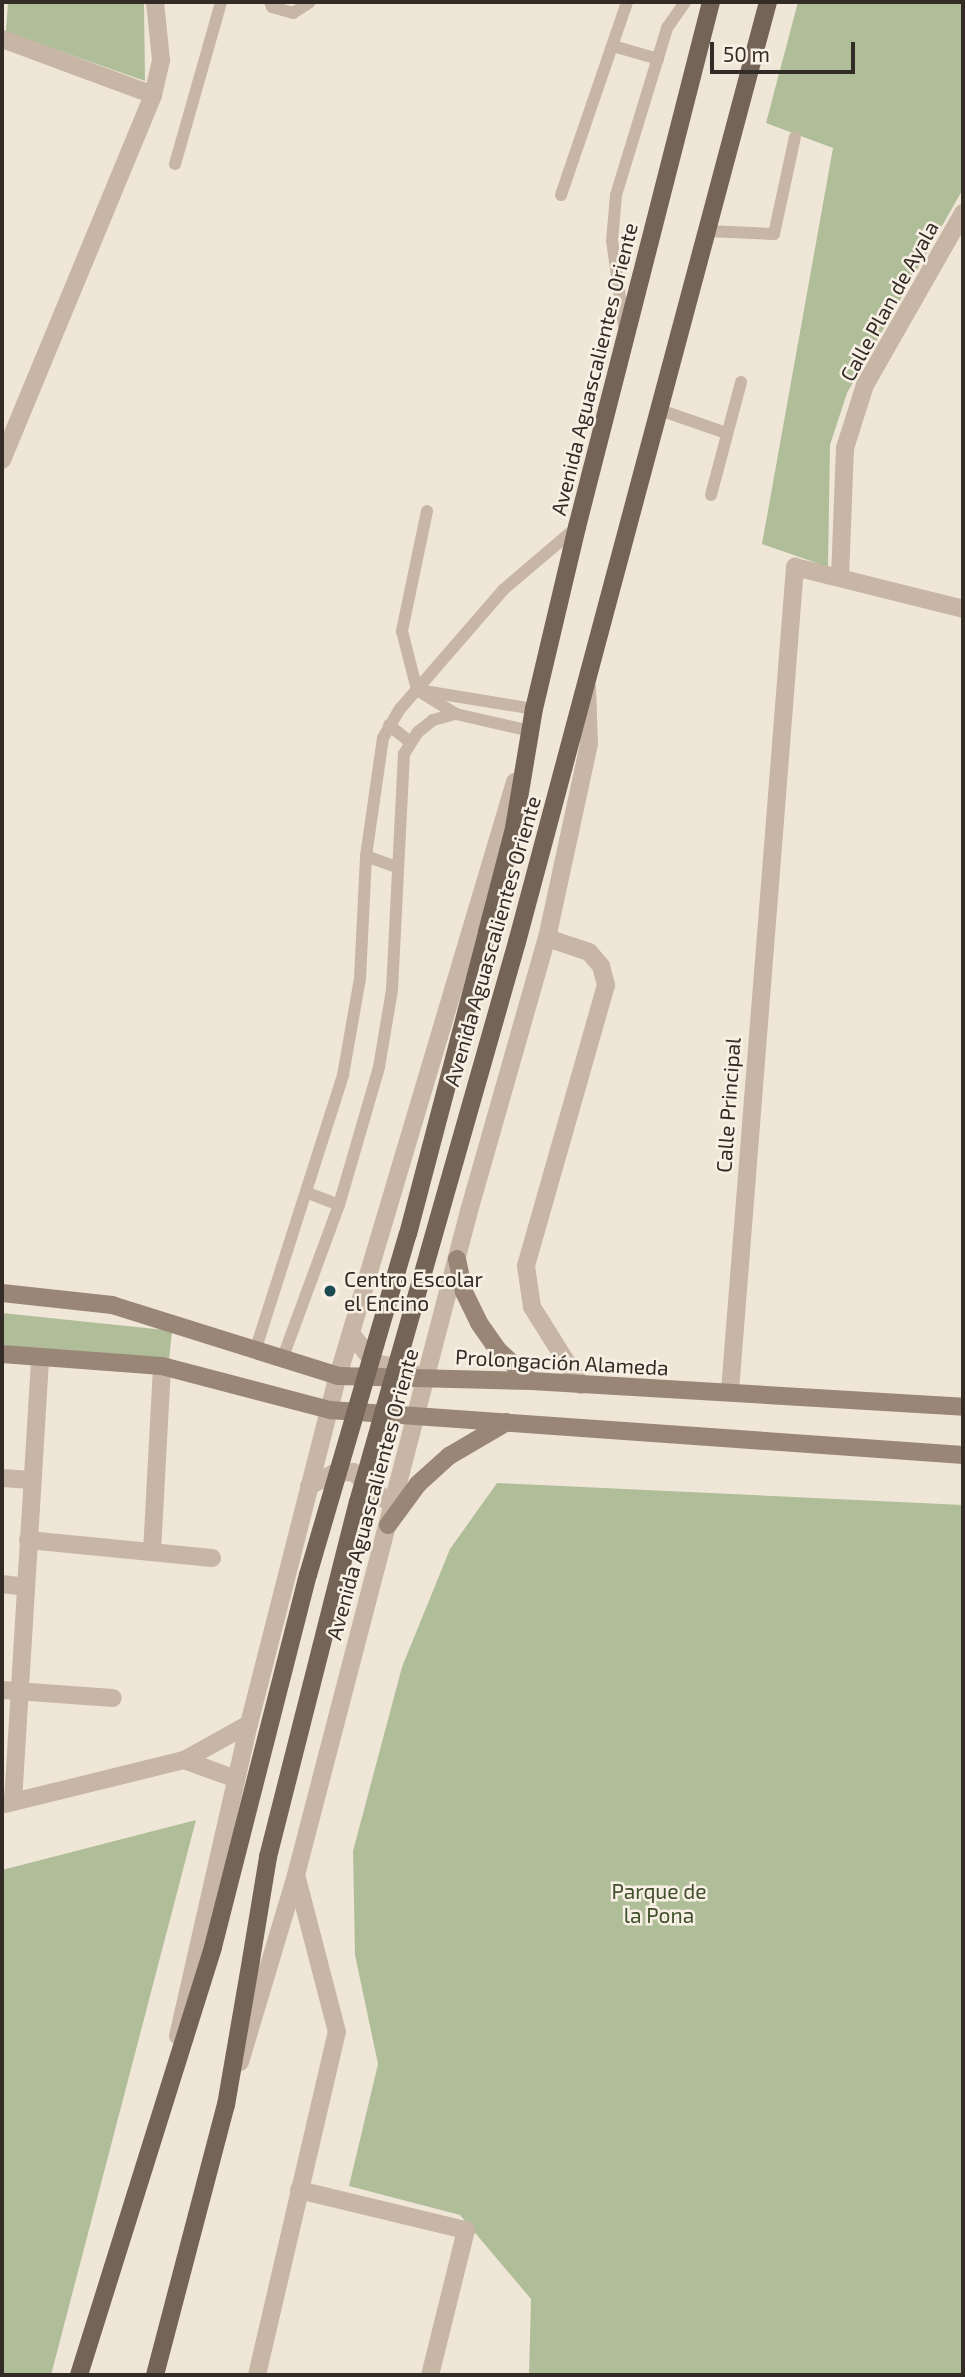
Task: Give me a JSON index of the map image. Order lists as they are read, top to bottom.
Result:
{
  "streets": {
    "main road": ["Avenida Aguascalientes Oriente", "Prolongación Alameda"],
    "street": ["Calle Plan de Ayala", "Calle Principal"]
  },
  "crossings": [
    ["Calle Plan de Ayala", "Calle Principal"],
    ["Avenida Aguascalientes Oriente", "Prolongación Alameda"],
    ["Calle Principal", "Prolongación Alameda"]
  ],
  "parks": ["Parque de la Pona"],
  "places": ["Centro Escolar el Encino"],
  "scale_bar": "50 m"
}
